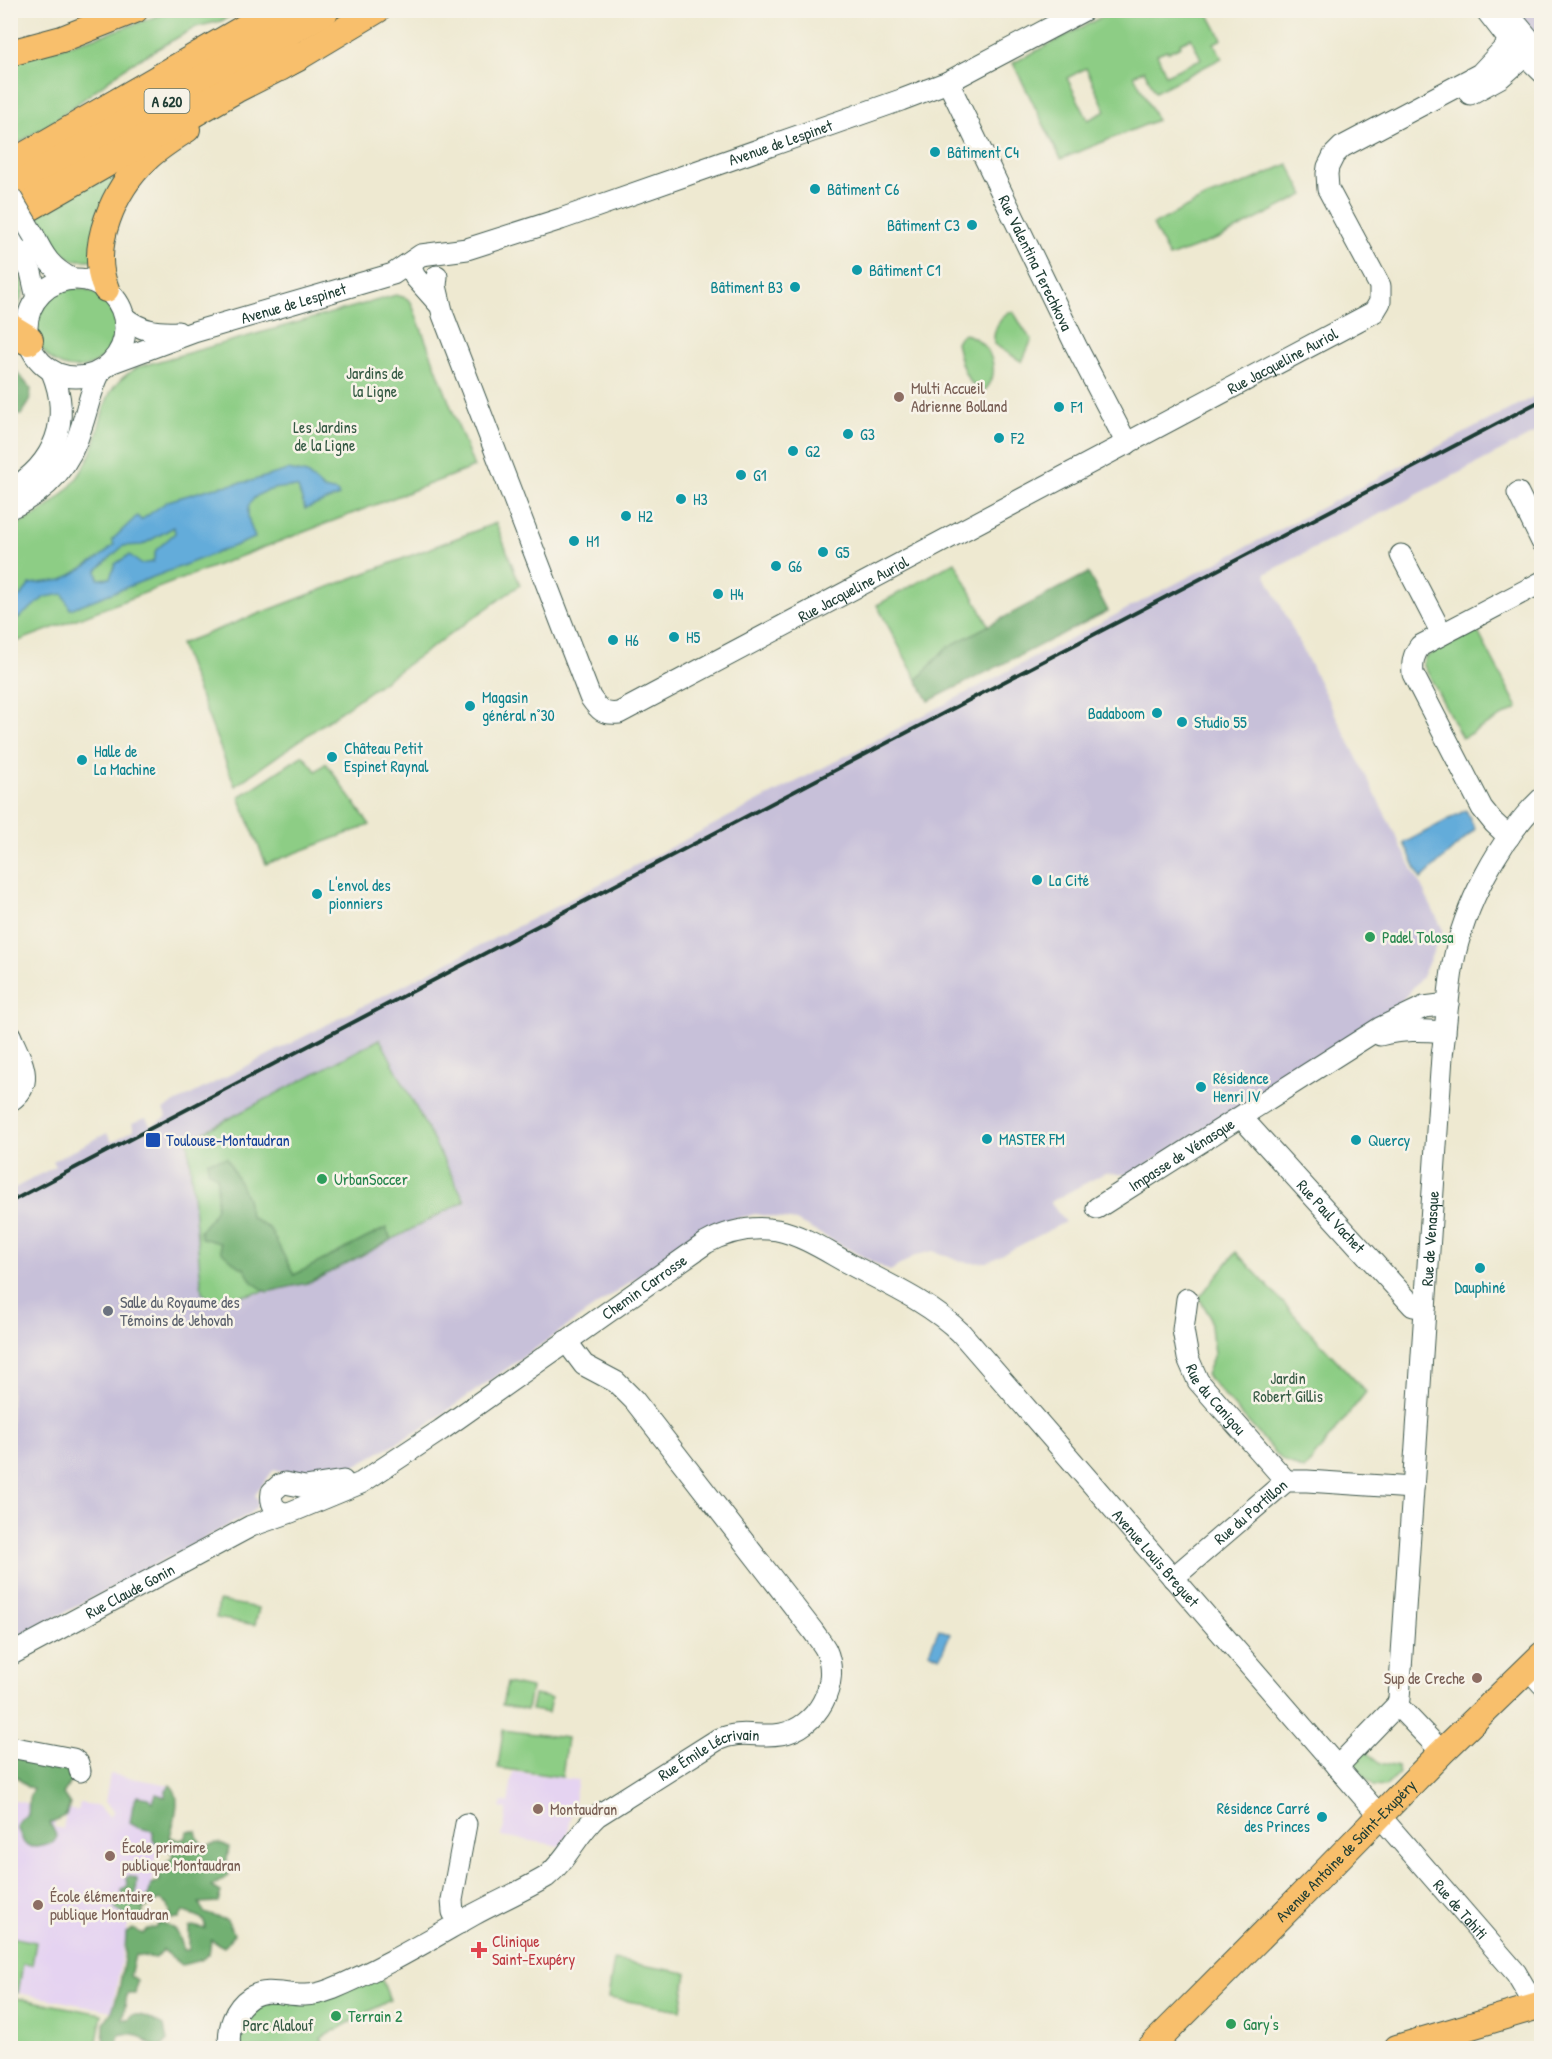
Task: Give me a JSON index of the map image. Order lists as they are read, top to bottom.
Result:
{
  "streets": {
    "highway": ["A 620"],
    "main road": ["Avenue Antoine de Saint-Exupéry"],
    "street": [
      "Avenue de Lespinet",
      "Rue Valentina Terechkova",
      "Rue Jacqueline Auriol",
      "Impasse de Vénasque",
      "Rue Paul Vachet",
      "Rue de Venasque",
      "Chemin Carrosse",
      "Rue du Canigou",
      "Rue du Portillon",
      "Avenue Louis Breguet",
      "Rue Claude Gonin",
      "Rue Émile Lécrivain",
      "Rue de Tahiti"
    ]
  },
  "crossings": [
    ["Avenue de Lespinet", "Rue Valentina Terechkova"],
    ["Avenue de Lespinet", "Rue Jacqueline Auriol"],
    ["Rue Valentina Terechkova", "Rue Jacqueline Auriol"],
    ["Impasse de Vénasque", "Rue Paul Vachet"],
    ["Impasse de Vénasque", "Rue de Venasque"],
    ["Rue Paul Vachet", "Rue de Venasque"],
    ["Rue de Venasque", "Rue du Portillon"],
    ["Chemin Carrosse", "Avenue Louis Breguet"],
    ["Chemin Carrosse", "Rue Claude Gonin"],
    ["Chemin Carrosse", "Rue Émile Lécrivain"],
    ["Rue du Canigou", "Rue du Portillon"],
    ["Rue du Portillon", "Avenue Louis Breguet"],
    ["Avenue Louis Breguet", "Avenue Antoine de Saint-Exupéry"],
    ["Avenue Louis Breguet", "Rue de Tahiti"],
    ["Avenue Antoine de Saint-Exupéry", "Rue de Tahiti"]
  ],
  "parks": [
    "Jardins de la Ligne",
    "Les Jardins de la Ligne",
    "Jardin Robert Gillis",
    "Parc Alalouf"
  ],
  "places": {
    "other": [
      "Bâtiment C4",
      "Bâtiment C6",
      "Bâtiment C3",
      "Bâtiment C1",
      "Bâtiment B3",
      "Multi Accueil Adrienne Bolland",
      "F1",
      "G3",
      "F2",
      "G2",
      "G1",
      "H3",
      "H2",
      "H1",
      "G5",
      "G6",
      "H4",
      "H5",
      "H6",
      "Magasin général n°30",
      "Badaboom",
      "Studio 55",
      "Château Petit Espinet Raynal",
      "Halle de La Machine",
      "La Cité",
      "L'envol des pionniers",
      "Padel Tolosa",
      "Résidence Henri IV",
      "MASTER FM",
      "Quercy",
      "UrbanSoccer",
      "Dauphiné",
      "Salle du Royaume des Témoins de Jehovah",
      "Sup de Creche",
      "Montaudran",
      "Résidence Carré des Princes",
      "École primaire publique Montaudran",
      "École élémentaire publique Montaudran",
      "Terrain 2",
      "Gary's"
    ],
    "transit": ["Toulouse-Montaudran"],
    "health": ["Clinique Saint-Exupéry"]
  }
}
